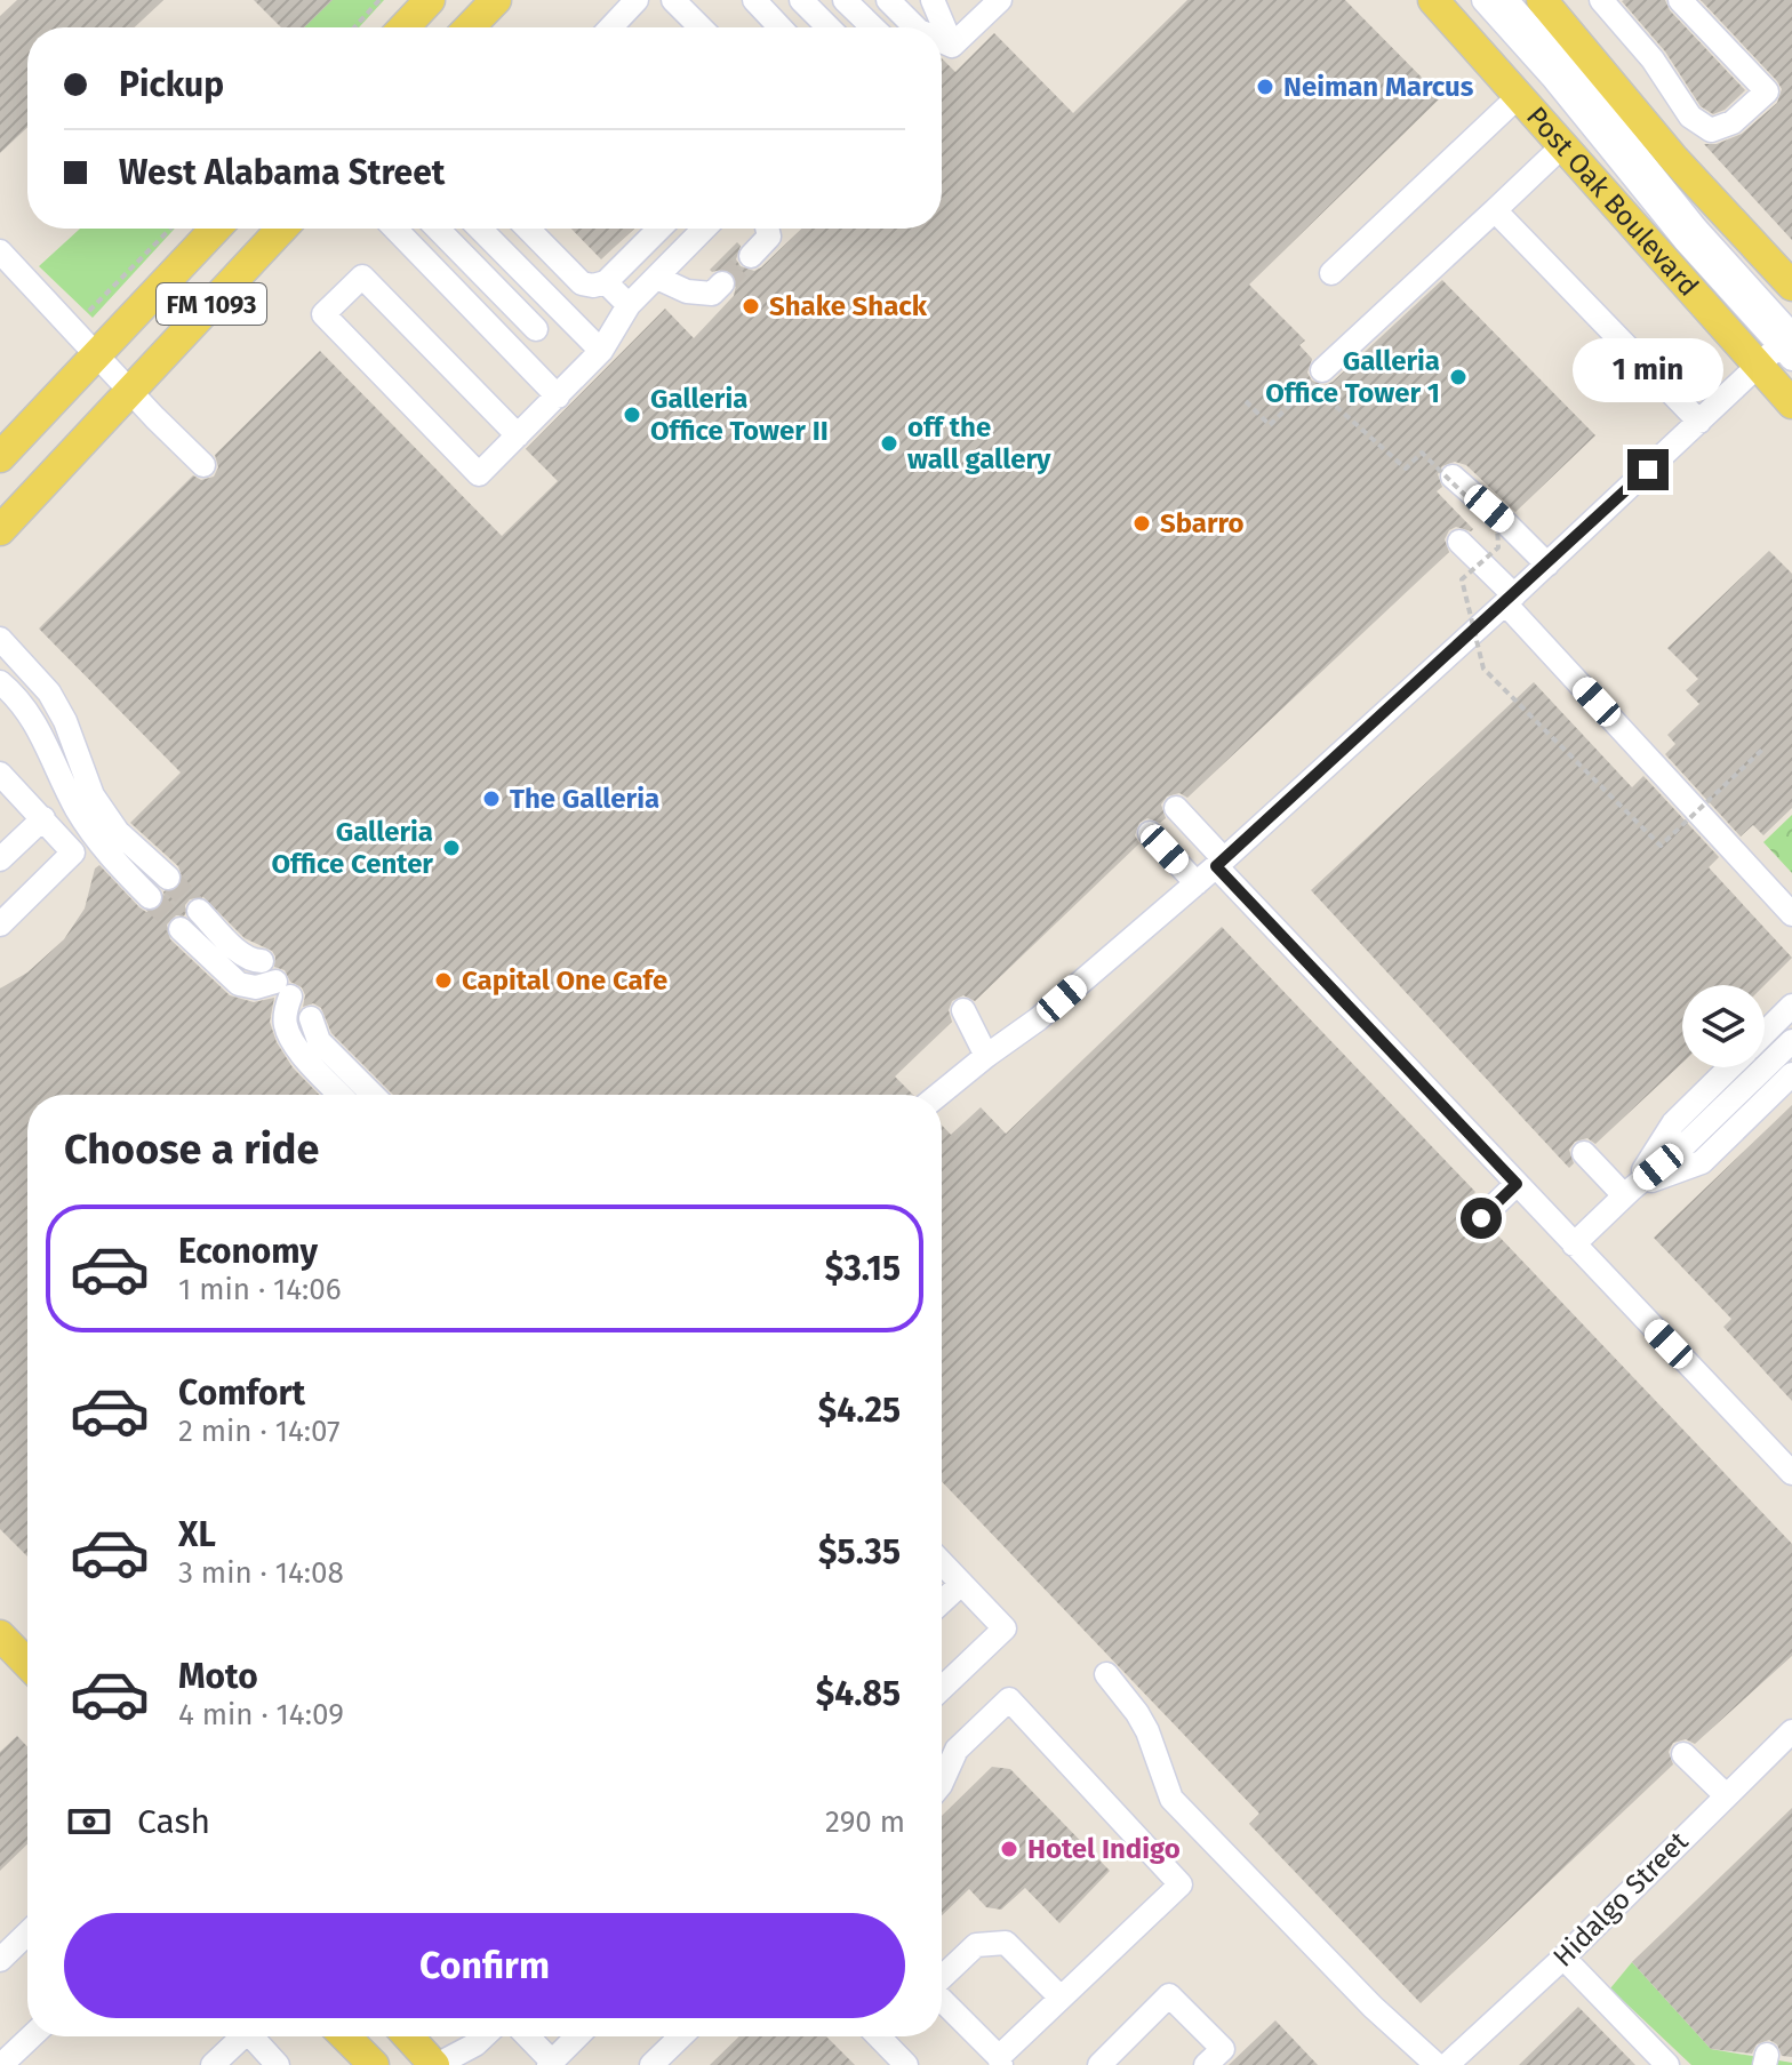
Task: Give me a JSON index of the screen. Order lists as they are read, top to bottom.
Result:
{
  "streets": {
    "main road": ["Post Oak Boulevard", "FM 1093"],
    "street": ["Hidalgo Street"]
  },
  "places": [
    "Neiman Marcus",
    "Shake Shack",
    "Galleria Office Tower 1",
    "Galleria Office Tower II",
    "off the wall gallery",
    "Sbarro",
    "The Galleria",
    "Galleria Office Center",
    "Capital One Cafe",
    "Hotel Indigo"
  ],
  "page": {
    "banner": ["Pickup", "West Alabama Street"],
    "bubble": "1 min",
    "heading": "Choose a ride",
    "list": [
      {
        "name": "Economy",
        "note": "1 min · 14:06",
        "value": "$3.15"
      },
      {
        "name": "Comfort",
        "note": "2 min · 14:07",
        "value": "$4.25"
      },
      {
        "name": "XL",
        "note": "3 min · 14:08",
        "value": "$5.35"
      },
      {
        "name": "Moto",
        "note": "4 min · 14:09",
        "value": "$4.85"
      }
    ],
    "pay": ["Cash", "290 m"],
    "buttons": "Confirm"
  }
}
